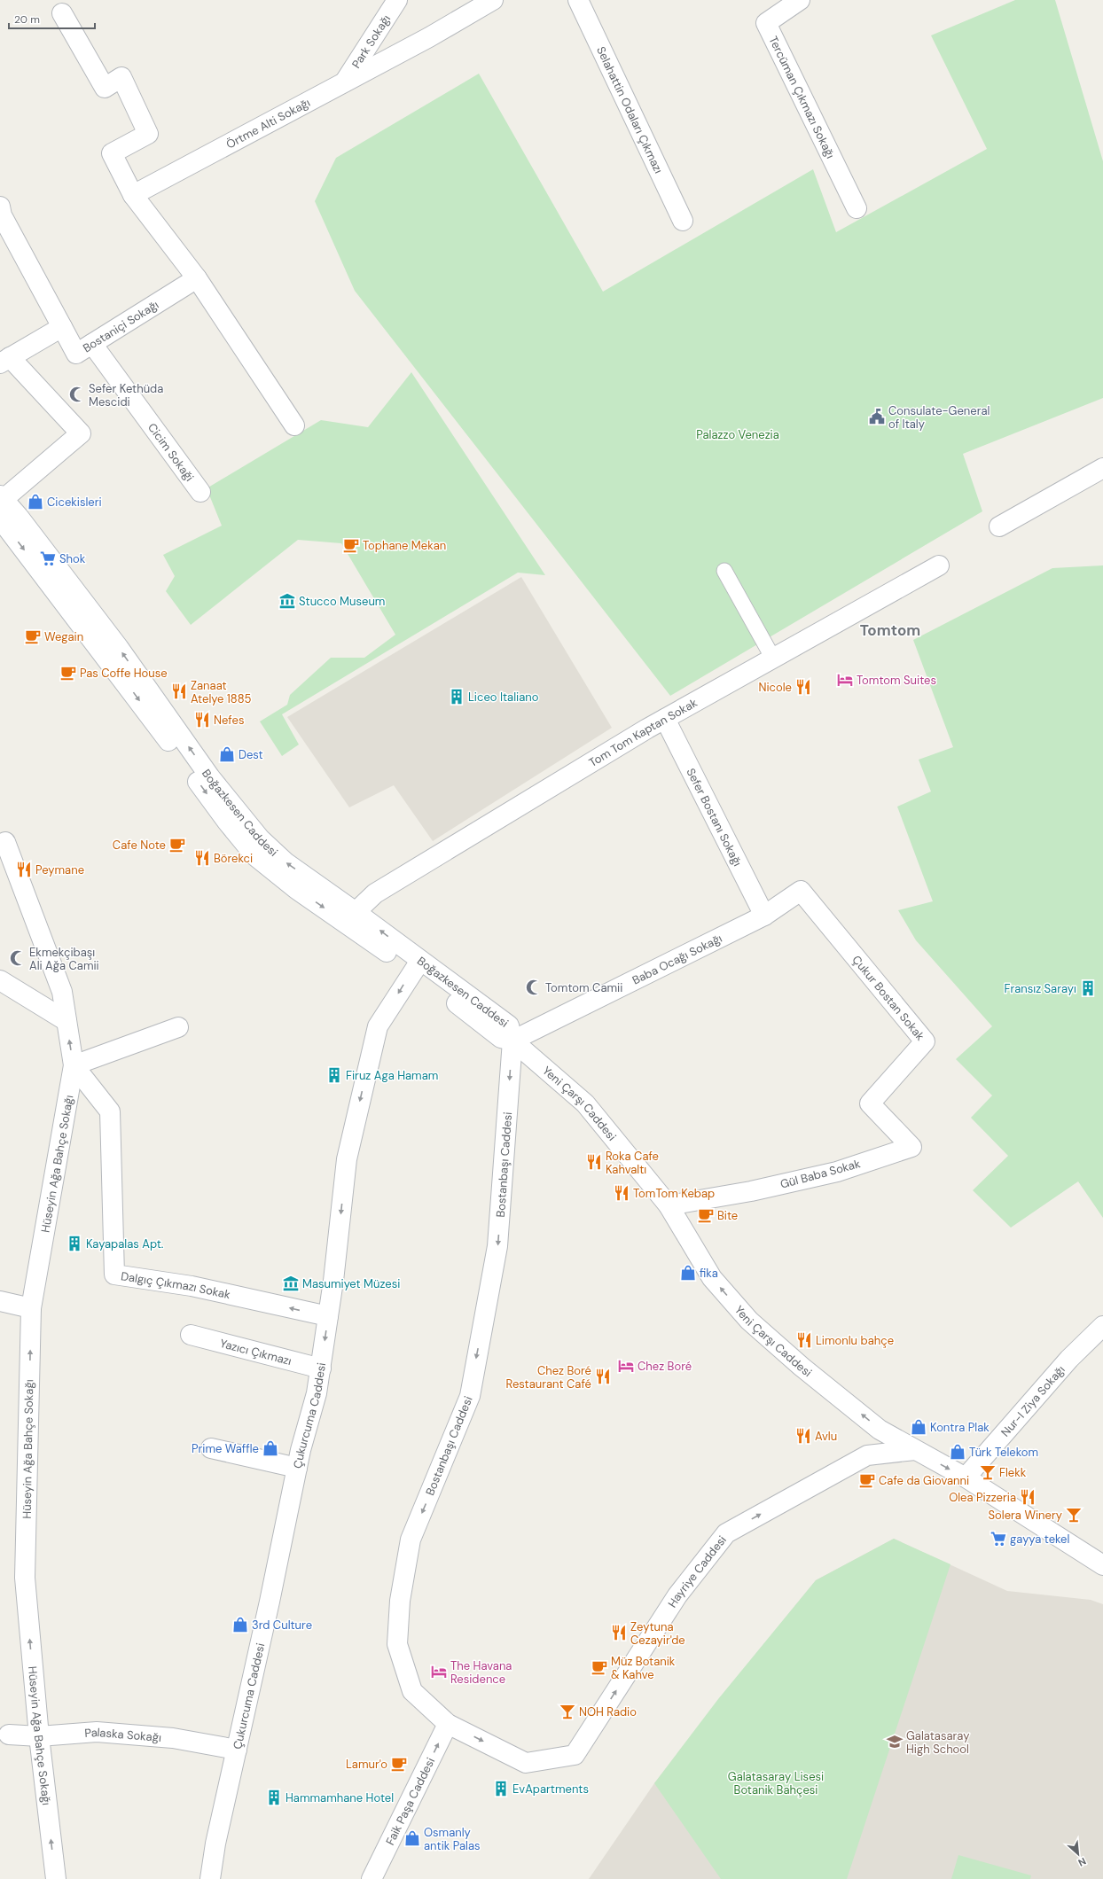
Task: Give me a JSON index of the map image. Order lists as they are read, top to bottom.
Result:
{
  "streets": {
    "street": [
      "Park Sokağı",
      "Tercüman Çıkmazı Sokağı",
      "Selahattin Odaları Çıkmazı",
      "Örtme Alti Sokağı",
      "Bostaniçi Sokağı",
      "Cicim Sokaği",
      "Tom Tom Kaptan Sokak",
      "Boğazkesen Caddesi",
      "Sefer Bostanı Sokağı",
      "Baba Ocağı Sokağı",
      "Çukur Bostan Sokak",
      "Yeni Çarşı Caddesi",
      "Hüseyin Ağa Bahçe Sokağı",
      "Bostanbaşı Caddesi",
      "Gül Baba Sokak",
      "Dalgıç Çıkmazı Sokak",
      "Yazıcı Çıkmazı",
      "Nur-I Ziya Sokağı",
      "Çukurcuma Caddesi",
      "Hayriye Caddesi",
      "Palaska Sokağı",
      "Faik Paşa Caddesi"
    ]
  },
  "crossings": [
    ["Park Sokağı", "Örtme Alti Sokağı"],
    ["Bostaniçi Sokağı", "Cicim Sokaği"],
    ["Tom Tom Kaptan Sokak", "Boğazkesen Caddesi"],
    ["Tom Tom Kaptan Sokak", "Sefer Bostanı Sokağı"],
    ["Boğazkesen Caddesi", "Baba Ocağı Sokağı"],
    ["Boğazkesen Caddesi", "Yeni Çarşı Caddesi"],
    ["Boğazkesen Caddesi", "Bostanbaşı Caddesi"],
    ["Boğazkesen Caddesi", "Çukurcuma Caddesi"],
    ["Sefer Bostanı Sokağı", "Baba Ocağı Sokağı"],
    ["Baba Ocağı Sokağı", "Çukur Bostan Sokak"],
    ["Baba Ocağı Sokağı", "Yeni Çarşı Caddesi"],
    ["Baba Ocağı Sokağı", "Bostanbaşı Caddesi"],
    ["Çukur Bostan Sokak", "Gül Baba Sokak"],
    ["Yeni Çarşı Caddesi", "Bostanbaşı Caddesi"],
    ["Yeni Çarşı Caddesi", "Gül Baba Sokak"],
    ["Yeni Çarşı Caddesi", "Nur-I Ziya Sokağı"],
    ["Yeni Çarşı Caddesi", "Hayriye Caddesi"],
    ["Hüseyin Ağa Bahçe Sokağı", "Dalgıç Çıkmazı Sokak"],
    ["Hüseyin Ağa Bahçe Sokağı", "Palaska Sokağı"],
    ["Bostanbaşı Caddesi", "Hayriye Caddesi"],
    ["Bostanbaşı Caddesi", "Faik Paşa Caddesi"],
    ["Dalgıç Çıkmazı Sokak", "Çukurcuma Caddesi"],
    ["Yazıcı Çıkmazı", "Çukurcuma Caddesi"],
    ["Çukurcuma Caddesi", "Palaska Sokağı"],
    ["Hayriye Caddesi", "Faik Paşa Caddesi"]
  ],
  "one_way": [
    "Hüseyin Ağa Bahçe Sokağı",
    "Bostanbaşı Caddesi",
    "Dalgıç Çıkmazı Sokak",
    "Çukurcuma Caddesi",
    "Hayriye Caddesi",
    "Faik Paşa Caddesi"
  ],
  "districts": ["Tomtom"],
  "parks": ["Palazzo Venezia", "Galatasaray Lisesi Botanik Bahçesi"],
  "places": {
    "mosque": ["Sefer Kethüda Mescidi", "Ekmekçibaşı Ali Ağa Camii", "Tomtom Camii"],
    "public building": ["Consulate-General of Italy"],
    "shop": [
      "Cicekisleri",
      "Dest",
      "fika",
      "Kontra Plak",
      "Prime Waffle",
      "Türk Telekom",
      "3rd Culture",
      "Osmanly antik Palas"
    ],
    "cafe": [
      "Tophane Mekan",
      "Wegain",
      "Pas Coffe House",
      "Cafe Note",
      "Bite",
      "Cafe da Giovanni",
      "Müz Botanik & Kahve",
      "Lamur'o"
    ],
    "supermarket": ["Shok", "gayya tekel"],
    "museum": ["Stucco Museum", "Masumiyet Müzesi"],
    "hotel": ["Tomtom Suites", "Chez Boré", "The Havana Residence"],
    "restaurant": [
      "Nicole",
      "Zanaat Atelye 1885",
      "Nefes",
      "Börekci",
      "Peymane",
      "Roka Cafe Kahvaltı",
      "TomTom Kebap",
      "Limonlu bahçe",
      "Chez Boré Restaurant Café",
      "Avlu",
      "Olea Pizzeria",
      "Zeytuna Cezayir'de"
    ],
    "building": [
      "Liceo Italiano",
      "Fransız Sarayı",
      "Firuz Aga Hamam",
      "Kayapalas Apt.",
      "EvApartments",
      "Hammamhane Hotel"
    ],
    "bar": ["Flekk", "Solera Winery", "NOH Radio"],
    "school or university": ["Galatasaray High School"]
  },
  "scale_bar": "20 m",
  "north": "bottom right"
}
